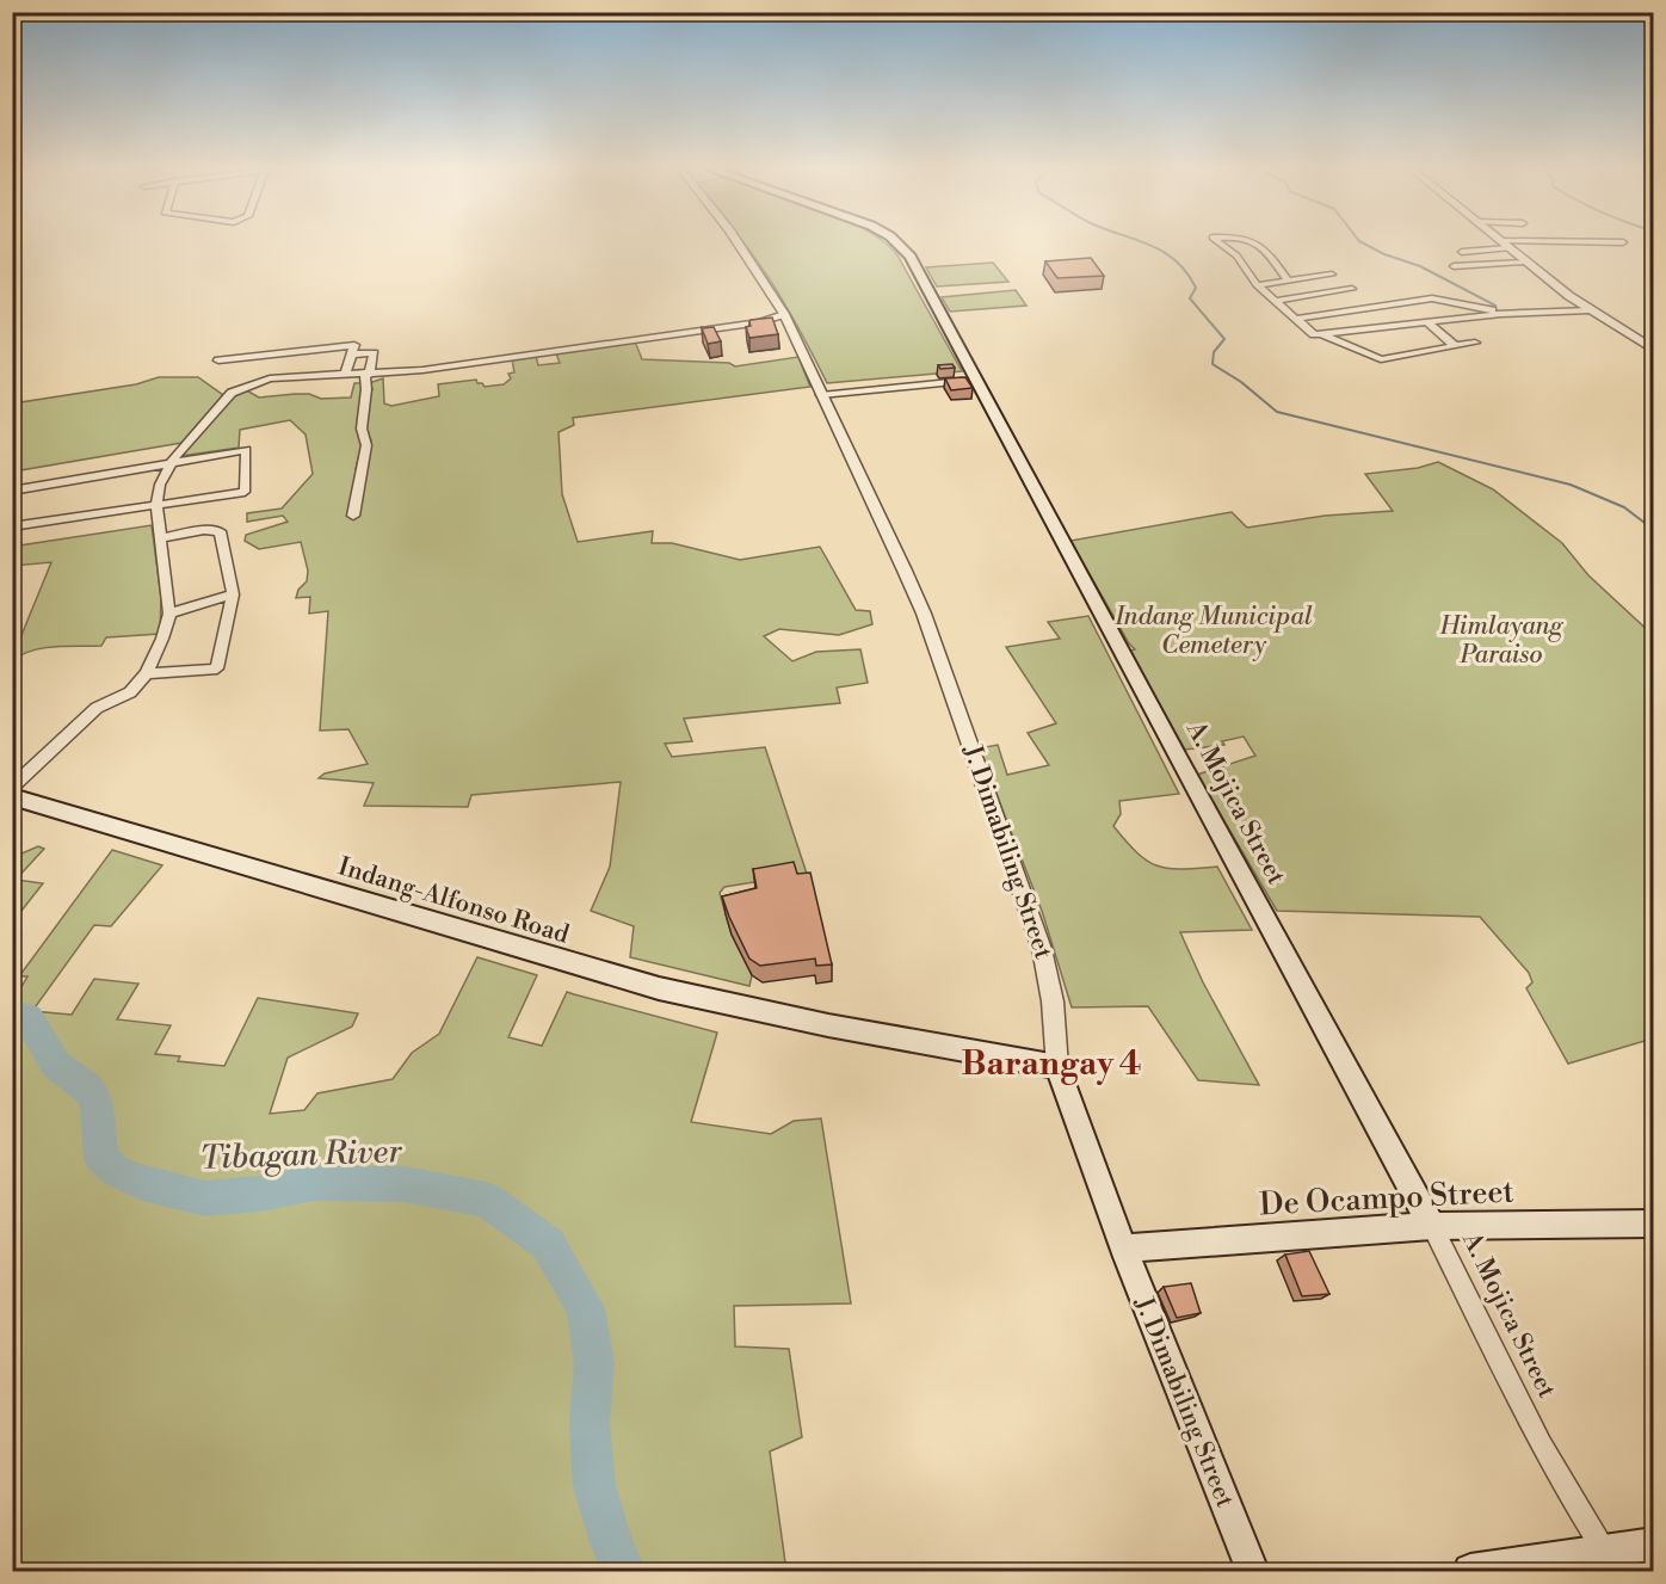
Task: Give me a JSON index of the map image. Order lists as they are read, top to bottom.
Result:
{
  "streets": {
    "main road": [
      "A. Mojica Street",
      "J. Dimabiling Street",
      "Indang-Alfonso Road",
      "De Ocampo Street"
    ]
  },
  "crossings": [
    ["A. Mojica Street", "De Ocampo Street"],
    ["J. Dimabiling Street", "Indang-Alfonso Road"],
    ["J. Dimabiling Street", "De Ocampo Street"]
  ],
  "districts": ["Barangay 4"],
  "water": ["Tibagan River"],
  "parks": ["Indang Municipal Cemetery", "Himlayang Paraiso"]
}
